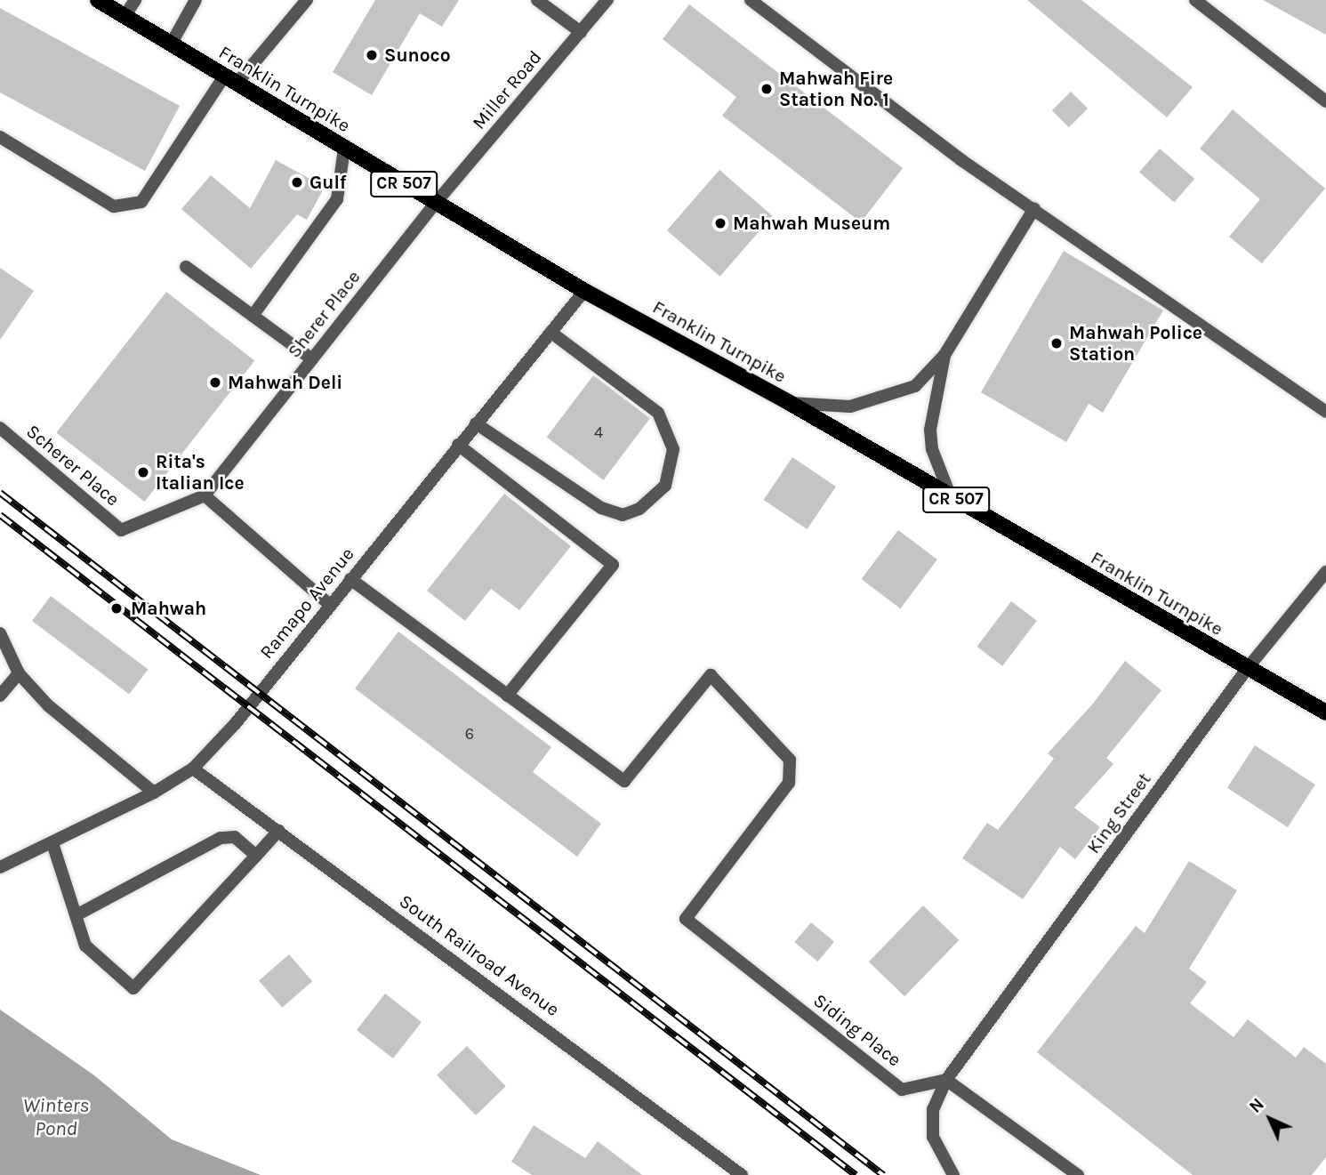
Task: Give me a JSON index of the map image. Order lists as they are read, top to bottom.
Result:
{
  "streets": {
    "main road": ["Franklin Turnpike", "CR 507"],
    "street": [
      "Miller Road",
      "Sherer Place",
      "Scherer Place",
      "Ramapo Avenue",
      "King Street",
      "South Railroad Avenue",
      "Siding Place"
    ]
  },
  "crossings": [
    ["Franklin Turnpike", "Miller Road"],
    ["Franklin Turnpike", "Sherer Place"],
    ["Franklin Turnpike", "Ramapo Avenue"],
    ["Franklin Turnpike", "King Street"],
    ["Miller Road", "Sherer Place"],
    ["Sherer Place", "Scherer Place"],
    ["Ramapo Avenue", "South Railroad Avenue"],
    ["King Street", "Siding Place"]
  ],
  "water": ["Winters Pond"],
  "places": [
    "Sunoco",
    "Mahwah Fire Station No. 1",
    "Gulf",
    "Mahwah Museum",
    "Mahwah Police Station",
    "Mahwah Deli",
    "Rita's Italian Ice",
    "Mahwah"
  ],
  "house_numbers": ["4", "6"],
  "north": "top left"
}
